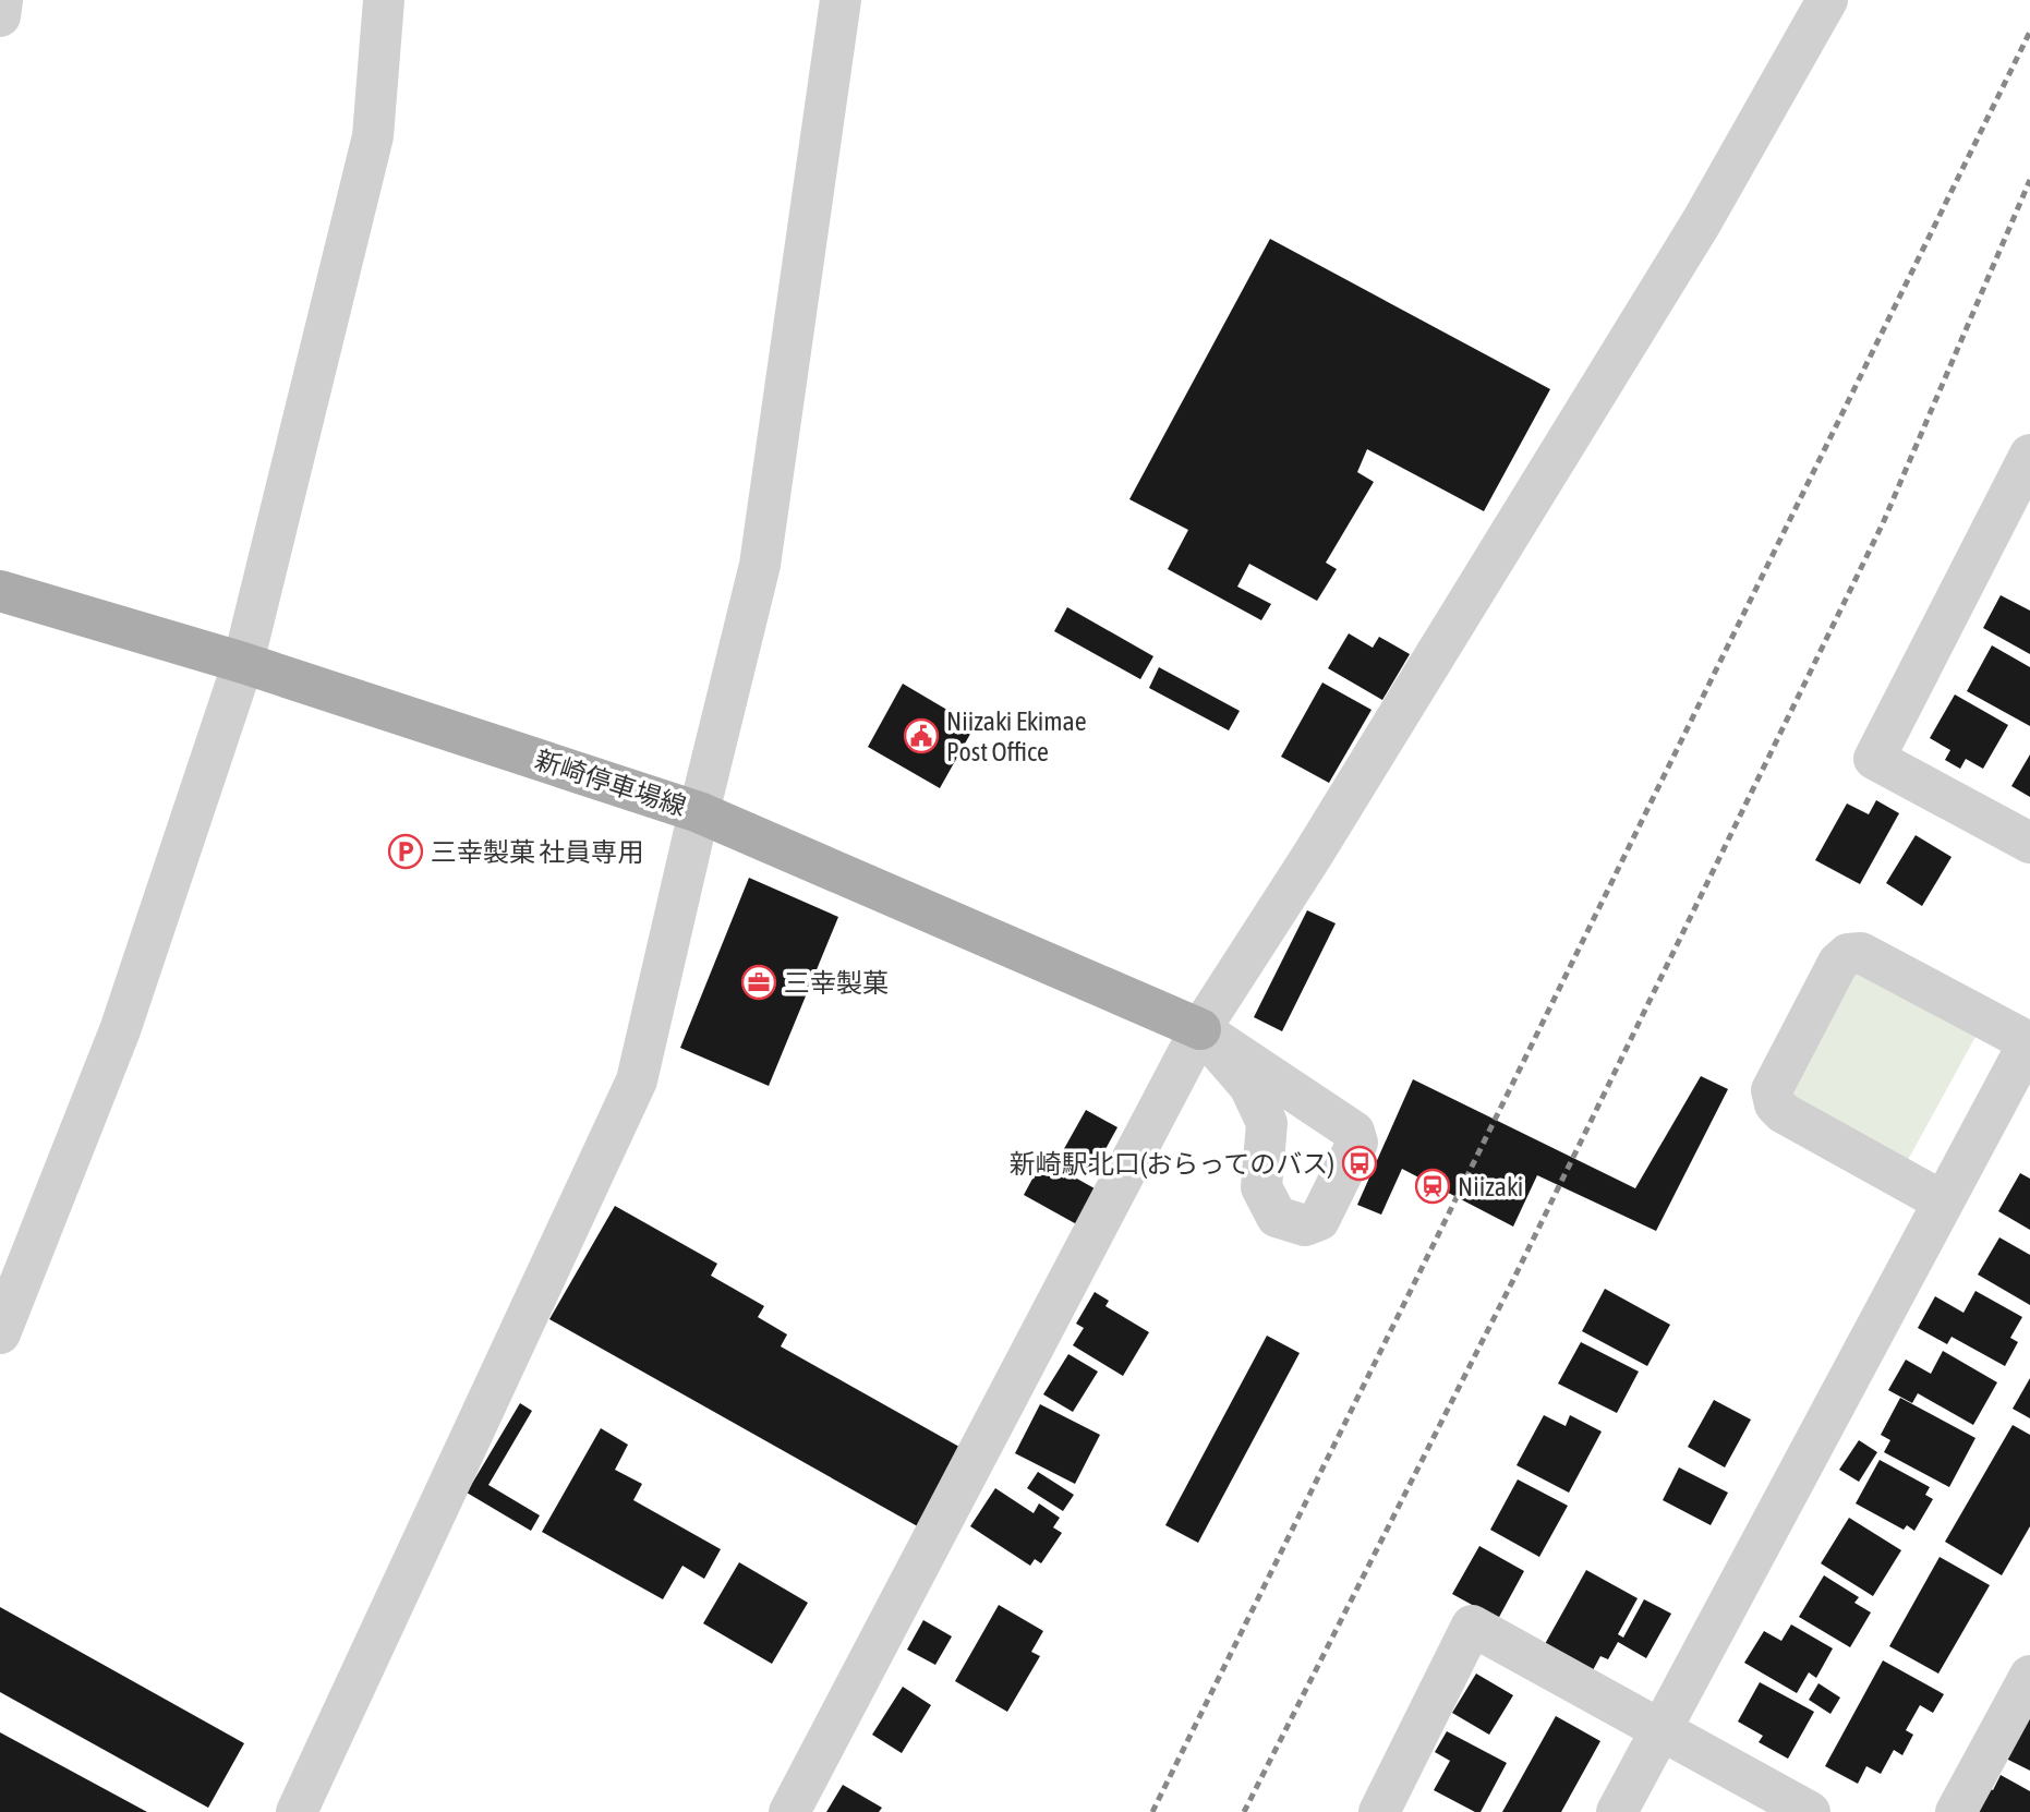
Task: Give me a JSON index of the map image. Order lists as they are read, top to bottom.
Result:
{
  "streets": {
    "main road": ["新崎停車場線"]
  },
  "places": {
    "public building": ["Niizaki Ekimae Post Office"],
    "parking": ["三幸製菓 社員専用"],
    "office": ["三幸製菓"],
    "bus stop": ["新崎駅北口(おらってのバス)"],
    "station": ["Niizaki"]
  }
}
